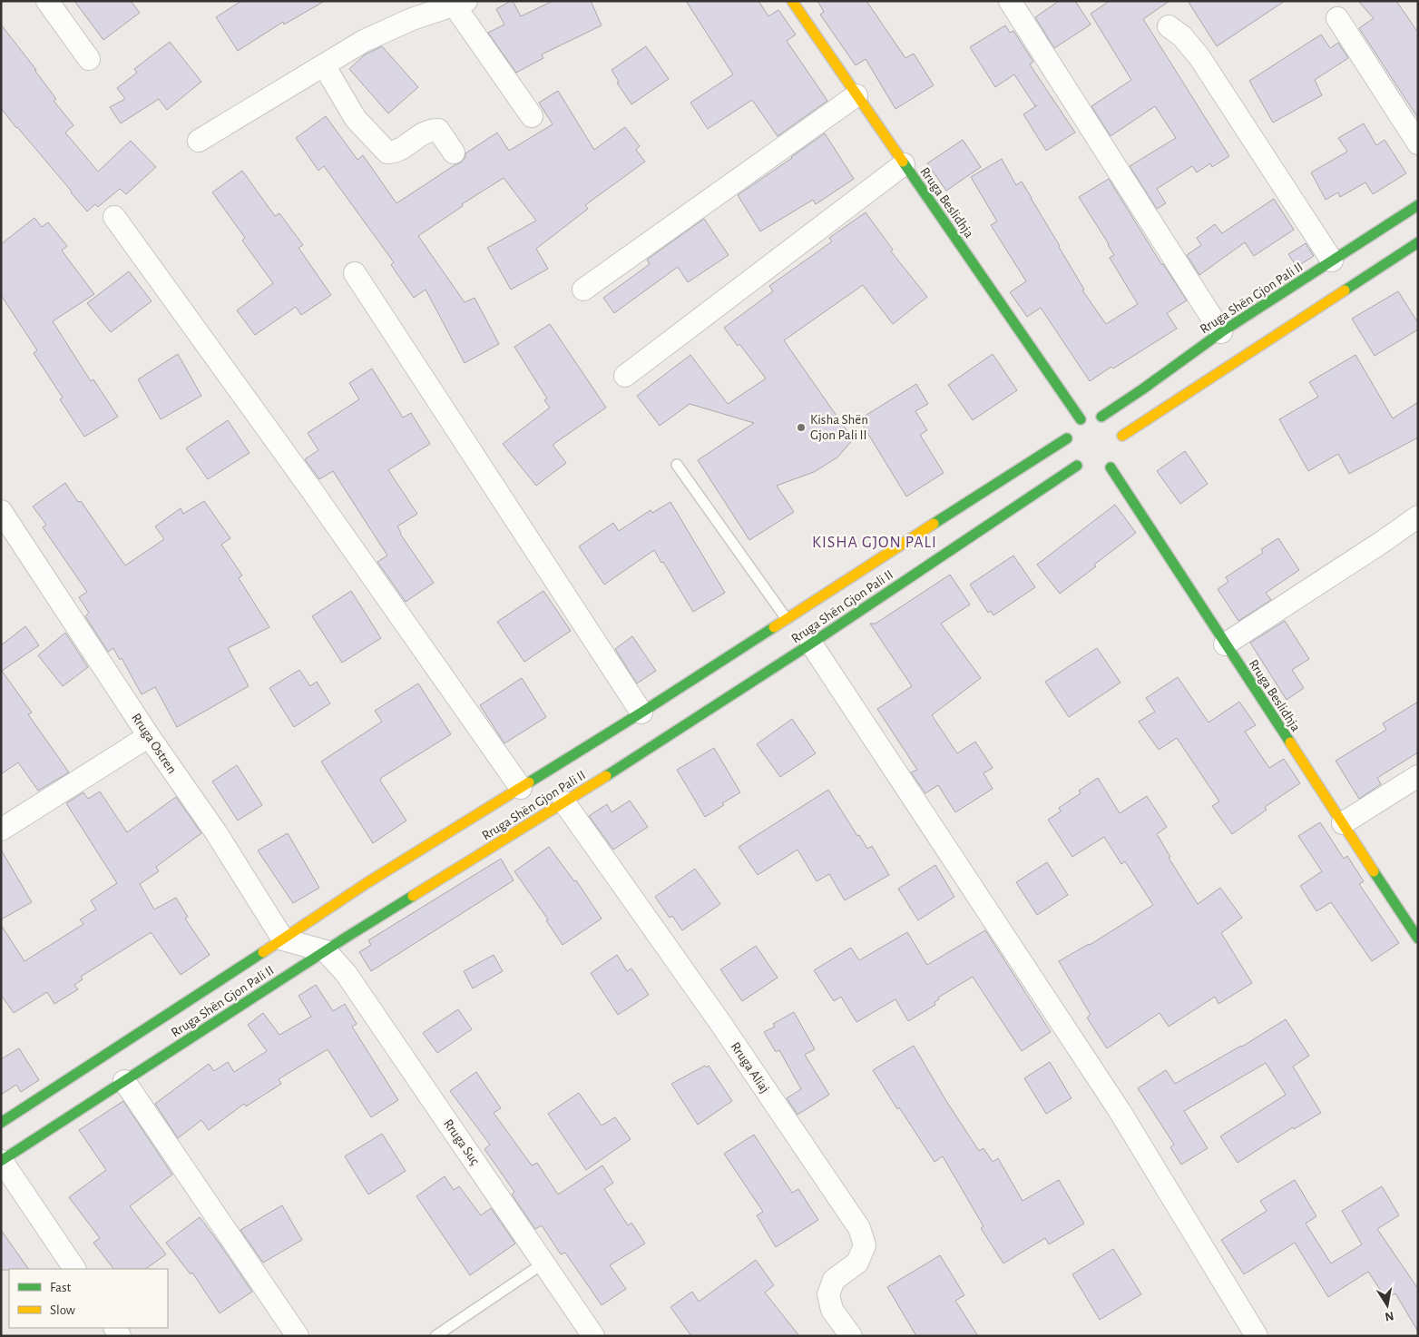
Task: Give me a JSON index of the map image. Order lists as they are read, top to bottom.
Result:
{
  "streets": {
    "street": [
      "Rruga Beslidhja",
      "Rruga Shën Gjon Pali II",
      "Rruga Ostren",
      "Rruga Aliaj",
      "Rruga Suç"
    ]
  },
  "crossings": [
    ["Rruga Beslidhja", "Rruga Shën Gjon Pali II"],
    ["Rruga Shën Gjon Pali II", "Rruga Ostren"],
    ["Rruga Shën Gjon Pali II", "Rruga Aliaj"],
    ["Rruga Shën Gjon Pali II", "Rruga Suç"]
  ],
  "districts": ["KISHA GJON PALI"],
  "places": ["Kisha Shën Gjon Pali II"],
  "legend": ["Fast", "Slow"],
  "north": "bottom"
}
